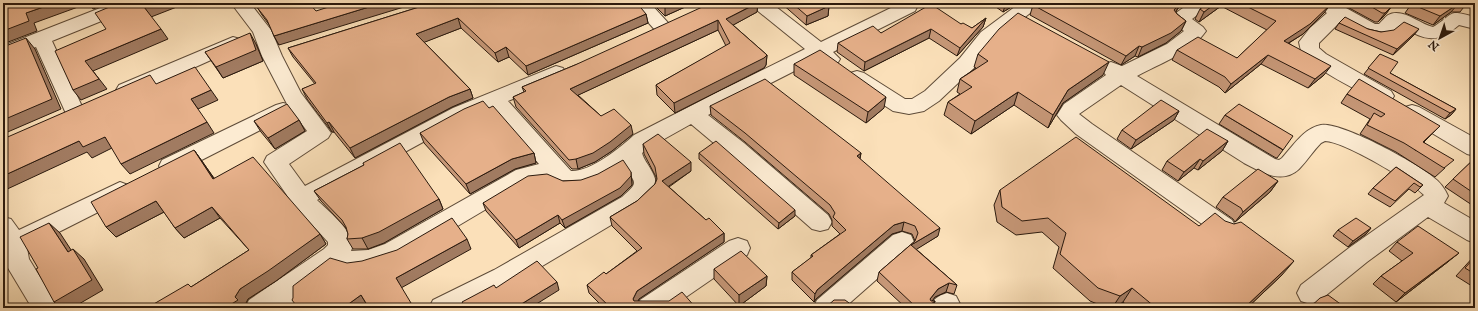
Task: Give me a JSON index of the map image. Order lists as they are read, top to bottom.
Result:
{
  "north": "bottom left"
}
